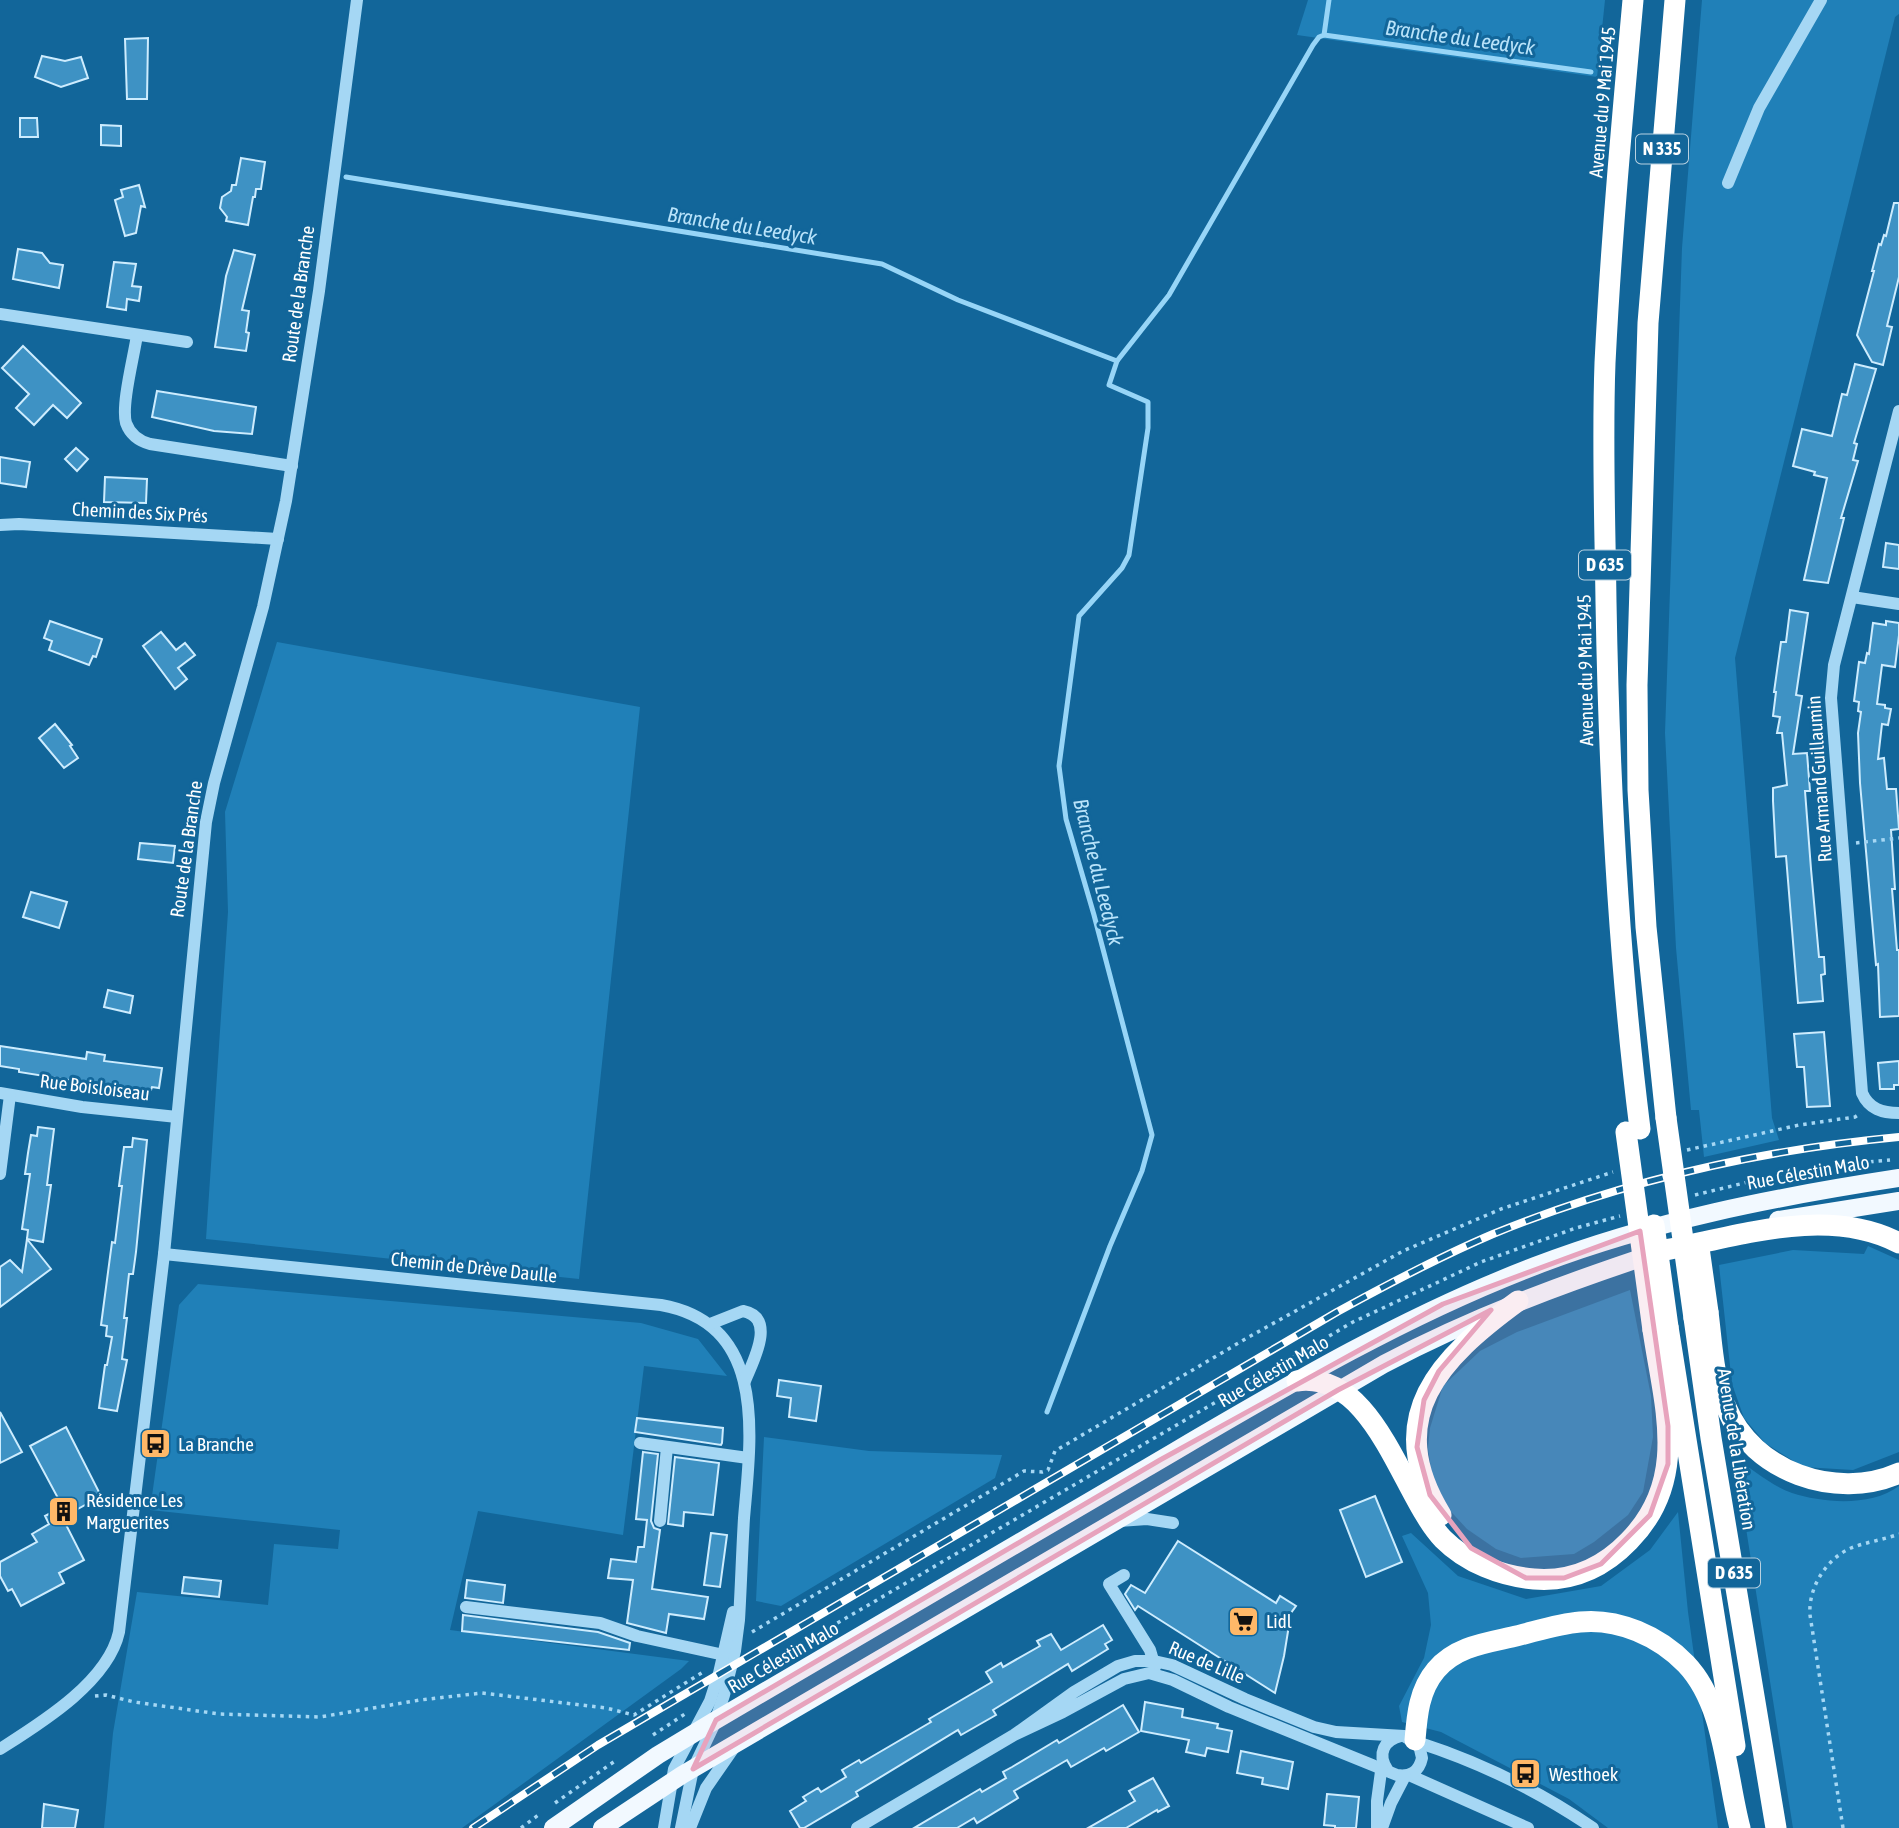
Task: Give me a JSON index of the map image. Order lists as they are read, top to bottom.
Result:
{
  "streets": {
    "highway": [
      "Avenue du 9 Mai 1945",
      "N 335",
      "D 635",
      "Avenue de la Libération"
    ],
    "main road": ["Rue Célestin Malo"],
    "street": [
      "Route de la Branche",
      "Chemin des Six Prés",
      "Rue Armand Guillaumin",
      "Rue Boisloiseau",
      "Chemin de Drève Daulle",
      "Rue de Lille"
    ]
  },
  "crossings": [
    ["Avenue du 9 Mai 1945", "D 635"],
    ["N 335", "Avenue de la Libération"],
    ["Route de la Branche", "Chemin des Six Prés"],
    ["Route de la Branche", "Rue Boisloiseau"],
    ["Route de la Branche", "Chemin de Drève Daulle"],
    ["Rue Célestin Malo", "Chemin de Drève Daulle"]
  ],
  "water": ["Branche du Leedyck"],
  "places": {
    "bus stop": ["La Branche", "Westhoek"],
    "building": ["Résidence Les Marguerites"],
    "supermarket": ["Lidl"]
  }
}
